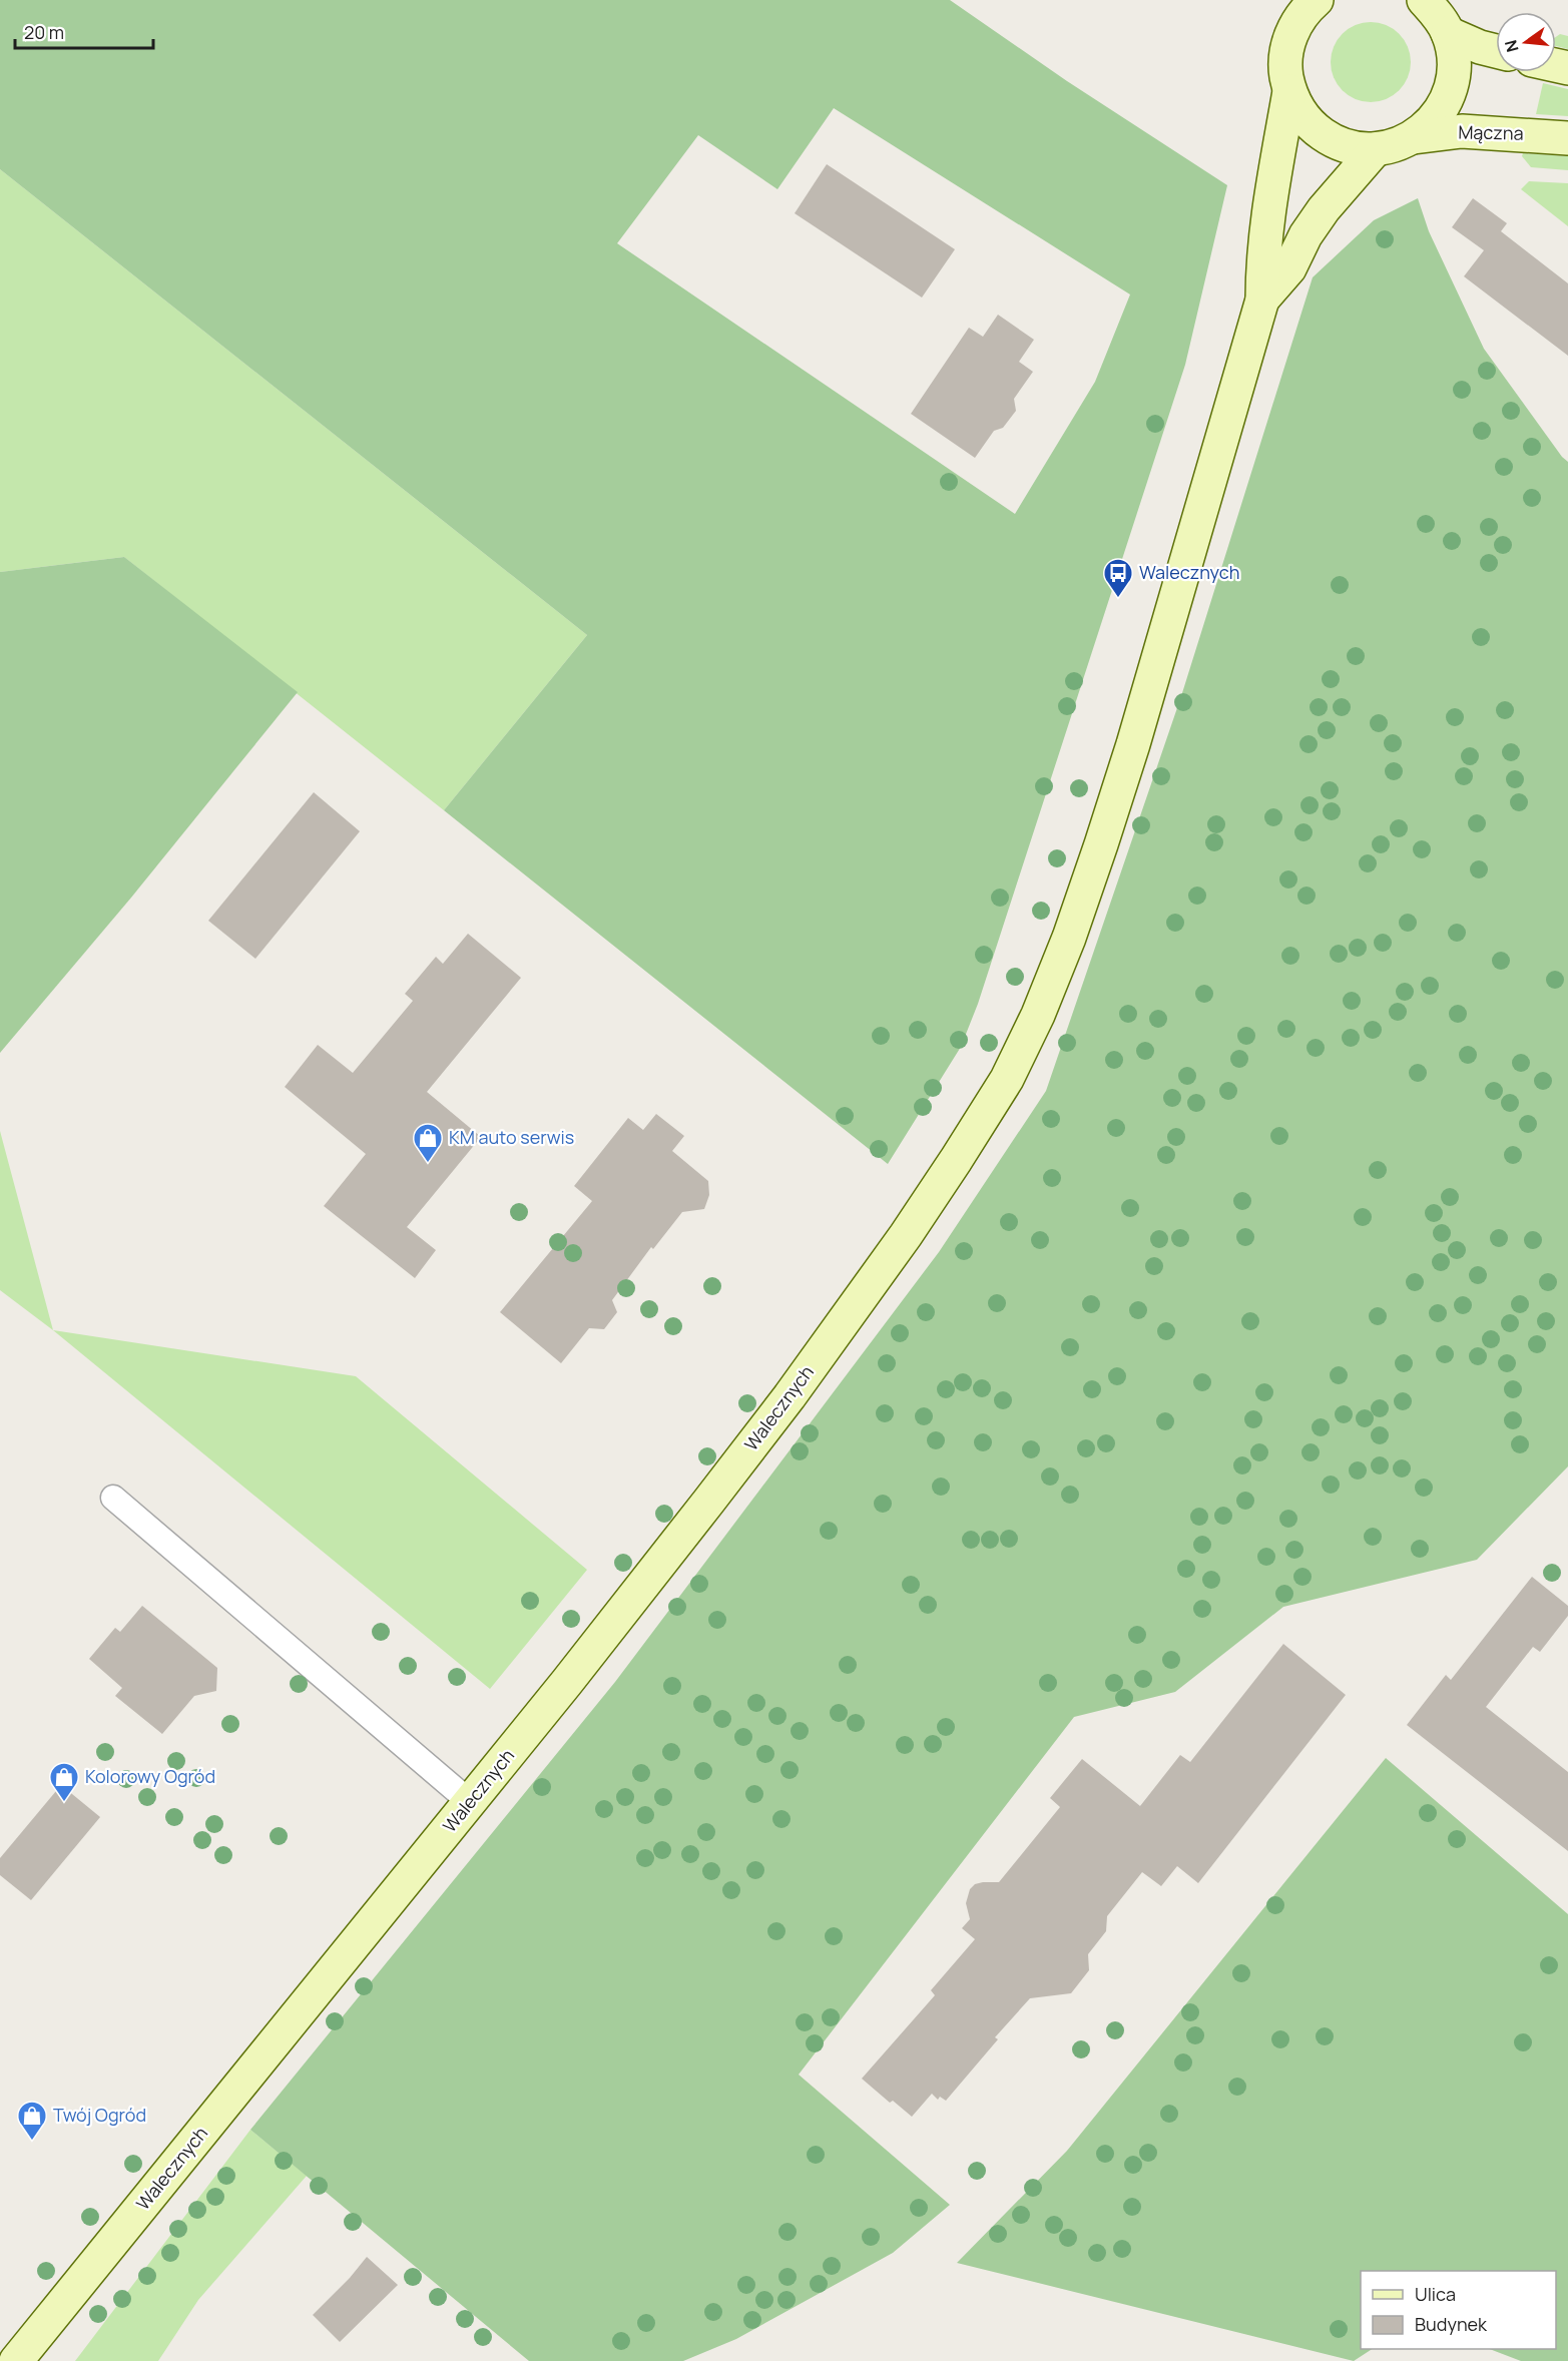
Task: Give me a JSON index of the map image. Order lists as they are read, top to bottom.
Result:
{
  "streets": {
    "street": ["Mączna", "Walecznych"]
  },
  "places": {
    "bus stop": ["Walecznych"],
    "shop": ["KM auto serwis", "Kolorowy Ogród", "Twój Ogród"]
  },
  "legend": ["Ulica", "Budynek"],
  "scale_bar": "20 m",
  "north": "left"
}
